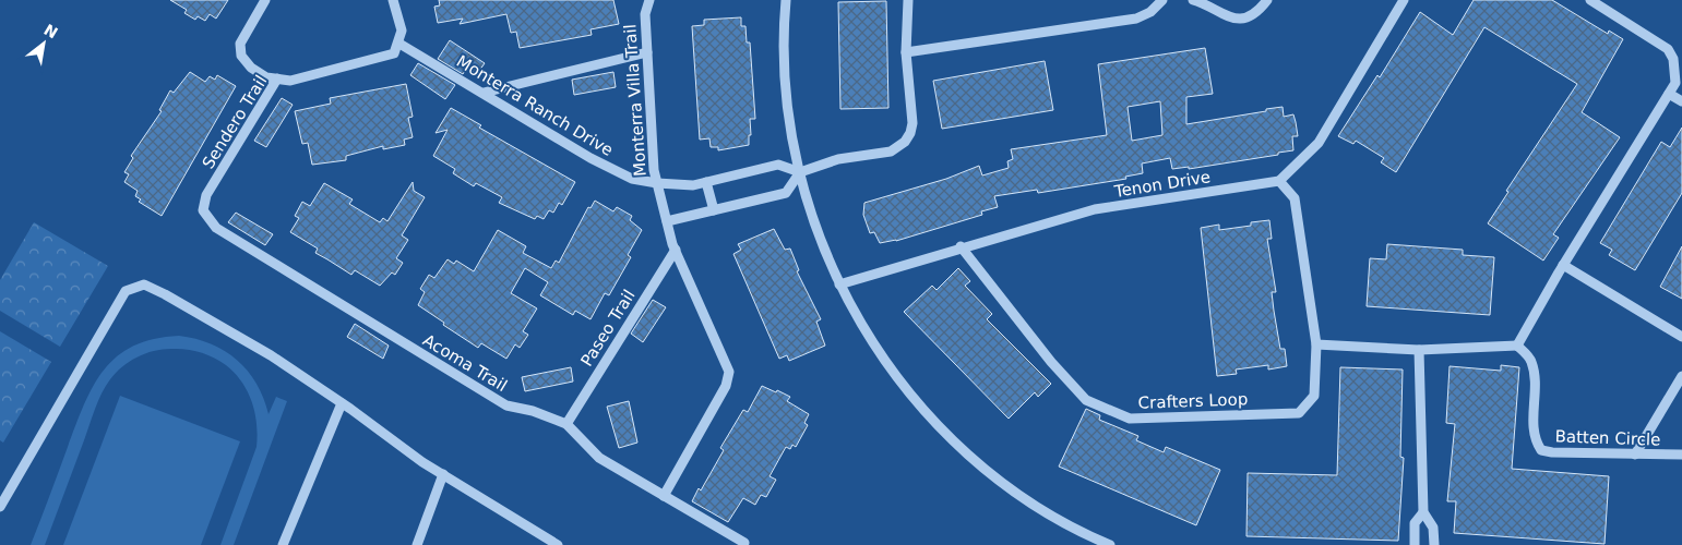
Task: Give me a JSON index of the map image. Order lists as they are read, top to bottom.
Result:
{
  "streets": {
    "street": [
      "Monterra Villa Trail",
      "Monterra Ranch Drive",
      "Sendero Trail",
      "Tenon Drive",
      "Paseo Trail",
      "Acoma Trail",
      "Crafters Loop",
      "Batten Circle"
    ]
  },
  "crossings": [
    ["Monterra Villa Trail", "Monterra Ranch Drive"],
    ["Monterra Villa Trail", "Paseo Trail"],
    ["Monterra Villa Trail", "Acoma Trail"],
    ["Monterra Ranch Drive", "Sendero Trail"],
    ["Sendero Trail", "Acoma Trail"],
    ["Tenon Drive", "Crafters Loop"],
    ["Paseo Trail", "Acoma Trail"]
  ],
  "north": "top right"
}
